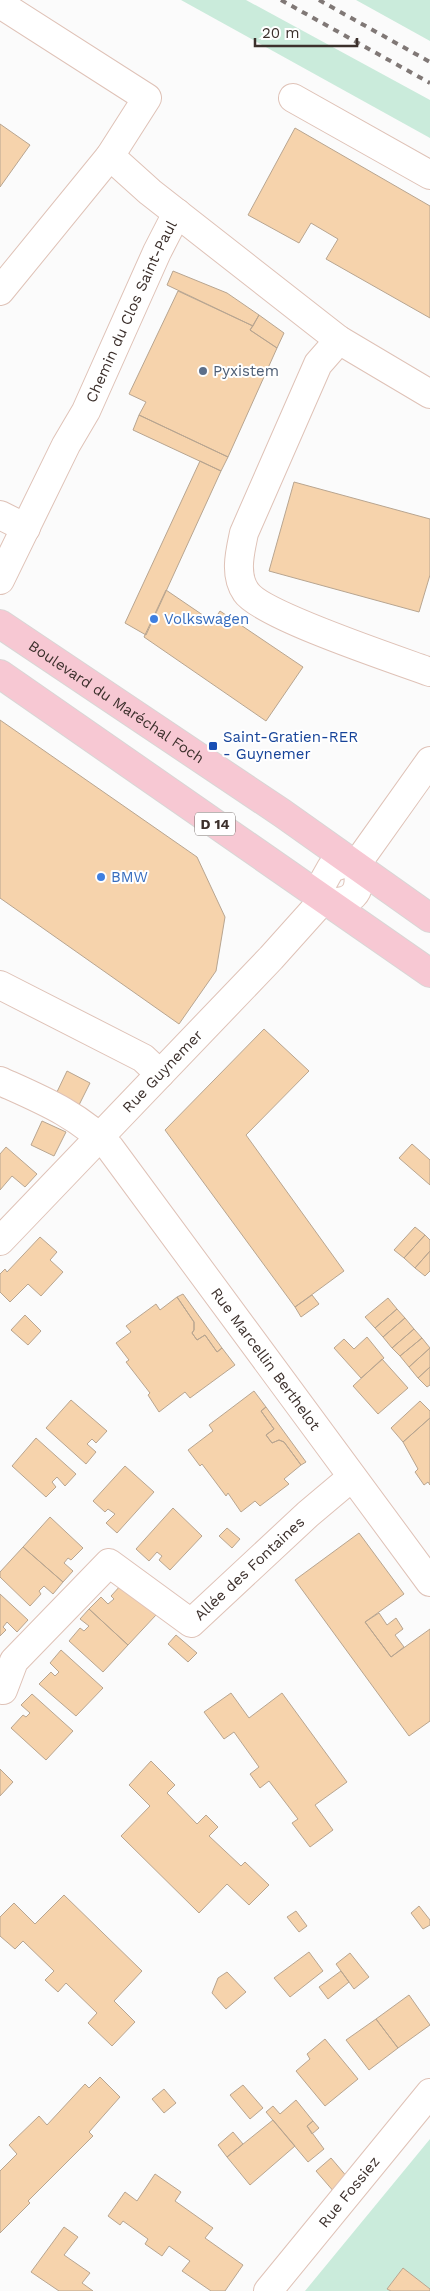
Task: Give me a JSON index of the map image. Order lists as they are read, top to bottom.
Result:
{
  "streets": {
    "main road": ["Boulevard du Maréchal Foch", "D 14"],
    "street": [
      "Chemin du Clos Saint-Paul",
      "Rue Guynemer",
      "Rue Marcellin Berthelot",
      "Allée des Fontaines",
      "Rue Fossiez"
    ]
  },
  "crossings": [
    ["D 14", "Rue Guynemer"],
    ["Rue Guynemer", "Rue Marcellin Berthelot"],
    ["Rue Marcellin Berthelot", "Allée des Fontaines"]
  ],
  "places": {
    "other": ["Pyxistem", "Volkswagen", "BMW"],
    "transit": ["Saint-Gratien-RER - Guynemer"]
  },
  "scale_bar": "20 m"
}
